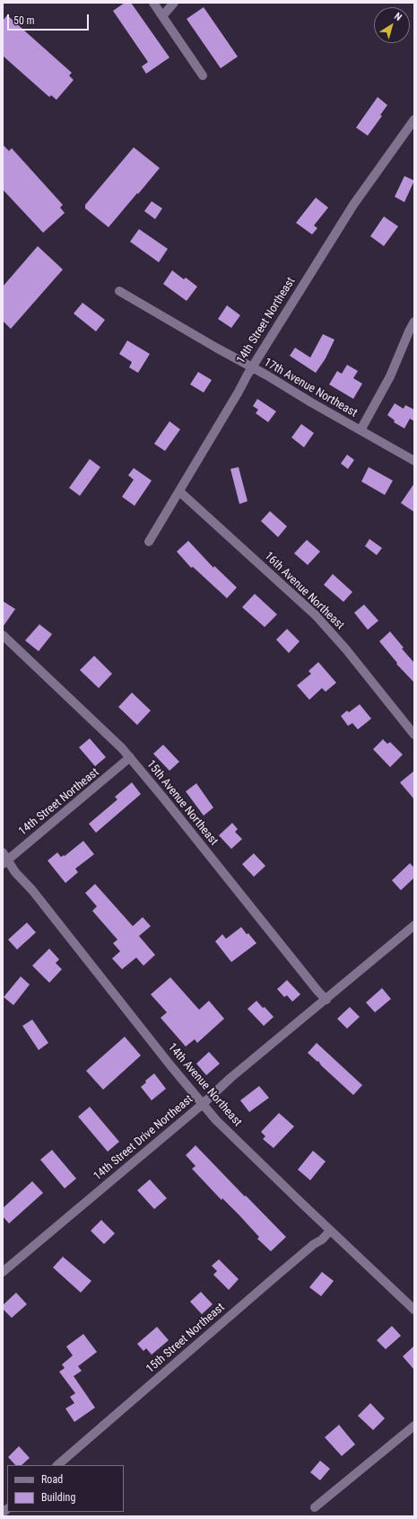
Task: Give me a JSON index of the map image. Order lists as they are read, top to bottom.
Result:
{
  "streets": {
    "street": [
      "14th Street Northeast",
      "17th Avenue Northeast",
      "16th Avenue Northeast",
      "15th Avenue Northeast",
      "14th Avenue Northeast",
      "14th Street Drive Northeast",
      "15th Street Northeast"
    ]
  },
  "crossings": [
    ["14th Street Northeast", "17th Avenue Northeast"],
    ["14th Street Northeast", "16th Avenue Northeast"],
    ["14th Street Northeast", "15th Avenue Northeast"],
    ["14th Street Northeast", "14th Avenue Northeast"],
    ["15th Avenue Northeast", "14th Street Drive Northeast"],
    ["14th Avenue Northeast", "14th Street Drive Northeast"],
    ["14th Avenue Northeast", "15th Street Northeast"]
  ],
  "legend": ["Road", "Building"],
  "scale_bar": "50 m",
  "north": "top right"
}
